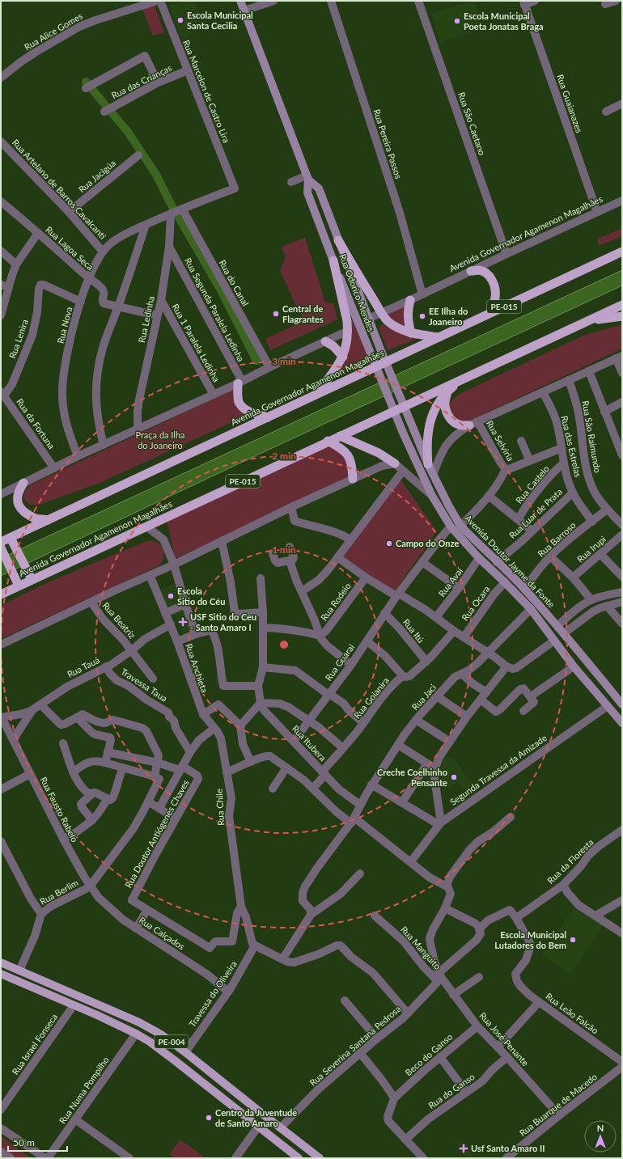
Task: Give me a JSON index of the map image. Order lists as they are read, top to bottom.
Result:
{
  "streets": {
    "highway": ["Avenida Governador Agamenon Magalhães", "PE-015"],
    "main road": ["Rua Odorico Mendes", "Avenida Doutor Jayme da Fonte", "PE-004"],
    "street": [
      "Rua Alice Gomes",
      "Rua das Crianças",
      "Rua Marcelon de Castro Lira",
      "Rua Guaianazes",
      "Rua São Caetano",
      "Rua Pereira Passos",
      "Rua Jacigúa",
      "Rua Artelano de Barros Cavalcanti",
      "Rua Lagoa Seca",
      "Rua do Canal",
      "Rua Segunda Paralela Ledinha",
      "Rua Ledinha",
      "Rua Nova",
      "Rua Lenira",
      "Rua 1 Paralela Ledinha",
      "Rua da Fortuna",
      "Rua São Raimundo",
      "Rua Selviria",
      "Rua das Estrelas",
      "Rua Castelo",
      "Rua Luar de Prata",
      "Rua Barroso",
      "Rua Irupi",
      "Rua Avaí",
      "Rua Rodeio",
      "Rua Ocara",
      "Rua Beatriz",
      "Rua Itú",
      "Rua Guarai",
      "Rua Tauá",
      "Rua Anchieta",
      "Travessa Taua",
      "Rua Jaci",
      "Rua Goianira",
      "Rua Itubera",
      "Segunda Travessa da Amizade",
      "Rua Chile",
      "Rua Fausto Rabelo",
      "Rua Doutor Antiógenes Chaves",
      "Rua da Floresta",
      "Rua Berlim",
      "Rua Calçados",
      "Rua Manguito",
      "Travessa do Oliveira",
      "Rua Leão Falcão",
      "Rua José Penante",
      "Rua Israel Fonseca",
      "Rua Severina Santana Pedrosa",
      "Beco do Ganso",
      "Rua Numa Pompilho",
      "Rua do Ganso",
      "Rua Buarque de Macedo"
    ]
  },
  "crossings": [
    ["Rua das Crianças", "Rua Marcelon de Castro Lira"],
    ["Rua Marcelon de Castro Lira", "Rua Nova"],
    ["Rua Guaianazes", "Avenida Governador Agamenon Magalhães"],
    ["Rua São Caetano", "Avenida Governador Agamenon Magalhães"],
    ["Rua Pereira Passos", "Avenida Governador Agamenon Magalhães"],
    ["Rua Jacigúa", "Rua Artelano de Barros Cavalcanti"],
    ["Rua Artelano de Barros Cavalcanti", "Rua Nova"],
    ["Avenida Governador Agamenon Magalhães", "Rua Odorico Mendes"],
    ["Avenida Governador Agamenon Magalhães", "PE-015"],
    ["Avenida Governador Agamenon Magalhães", "Avenida Doutor Jayme da Fonte"],
    ["Rua Lagoa Seca", "Rua Nova"],
    ["Rua do Canal", "Rua Ledinha"],
    ["Rua do Canal", "Rua Nova"],
    ["Rua Odorico Mendes", "Avenida Doutor Jayme da Fonte"],
    ["Rua Segunda Paralela Ledinha", "Rua Ledinha"],
    ["Rua Ledinha", "Rua Nova"],
    ["Rua Ledinha", "Rua 1 Paralela Ledinha"],
    ["Rua Nova", "Rua Lenira"],
    ["Rua Lenira", "Rua da Fortuna"],
    ["Rua São Raimundo", "Rua Barroso"],
    ["Rua das Estrelas", "Rua Castelo"],
    ["Rua das Estrelas", "Rua Luar de Prata"],
    ["Rua das Estrelas", "Rua Barroso"],
    ["Rua Luar de Prata", "Avenida Doutor Jayme da Fonte"],
    ["Rua Barroso", "Avenida Doutor Jayme da Fonte"],
    ["Avenida Doutor Jayme da Fonte", "Rua Avaí"],
    ["Avenida Doutor Jayme da Fonte", "Rua Ocara"],
    ["Avenida Doutor Jayme da Fonte", "Rua Guarai"],
    ["Avenida Doutor Jayme da Fonte", "Rua Jaci"],
    ["Avenida Doutor Jayme da Fonte", "Segunda Travessa da Amizade"],
    ["Rua Beatriz", "Rua Tauá"],
    ["Rua Itú", "Rua Guarai"],
    ["Rua Itú", "Rua Goianira"],
    ["Rua Guarai", "Rua Itubera"],
    ["Rua Tauá", "Rua Anchieta"],
    ["Rua Tauá", "Travessa Taua"],
    ["Rua Tauá", "Rua Fausto Rabelo"],
    ["Rua Anchieta", "Rua Chile"],
    ["Rua Jaci", "Rua Itubera"],
    ["Rua Goianira", "Rua Itubera"],
    ["Rua Chile", "Rua Doutor Antiógenes Chaves"],
    ["Rua Fausto Rabelo", "Rua Berlim"],
    ["Rua Fausto Rabelo", "Rua Calçados"],
    ["Rua da Floresta", "Rua Leão Falcão"],
    ["Rua da Floresta", "Rua Severina Santana Pedrosa"],
    ["Rua Berlim", "Rua Calçados"],
    ["Rua Berlim", "PE-004"],
    ["Rua Calçados", "Travessa do Oliveira"],
    ["Rua Manguito", "Rua José Penante"],
    ["Rua Manguito", "Rua Severina Santana Pedrosa"],
    ["Travessa do Oliveira", "PE-004"],
    ["Rua Leão Falcão", "Rua Severina Santana Pedrosa"],
    ["Rua José Penante", "Rua Severina Santana Pedrosa"],
    ["Rua José Penante", "Beco do Ganso"],
    ["Rua José Penante", "Rua do Ganso"],
    ["Rua José Penante", "Rua Buarque de Macedo"],
    ["PE-004", "Rua Israel Fonseca"],
    ["PE-004", "Rua Severina Santana Pedrosa"],
    ["PE-004", "Rua Numa Pompilho"]
  ],
  "parks": ["Praça da Ilha do Joaneiro"],
  "places": {
    "other": [
      "Escola Municipal Santa Cecilia",
      "Escola Municipal Poeta Jonatas Braga",
      "Central de Flagrantes",
      "EE Ilha do Joaneiro",
      "Campo do Onze",
      "Escola Sitio do Céu",
      "Creche Coelhinho Pensante",
      "Escola Municipal Lutadores do Bem",
      "Centro da Juventude de Santo Amaro"
    ],
    "health": ["USF Sitio do Ceu - Santo Amaro I", "Usf Santo Amaro II"]
  },
  "scale_bar": "50 m",
  "north": "top",
  "rings": ["3 min", "2 min", "1 min"]
}
